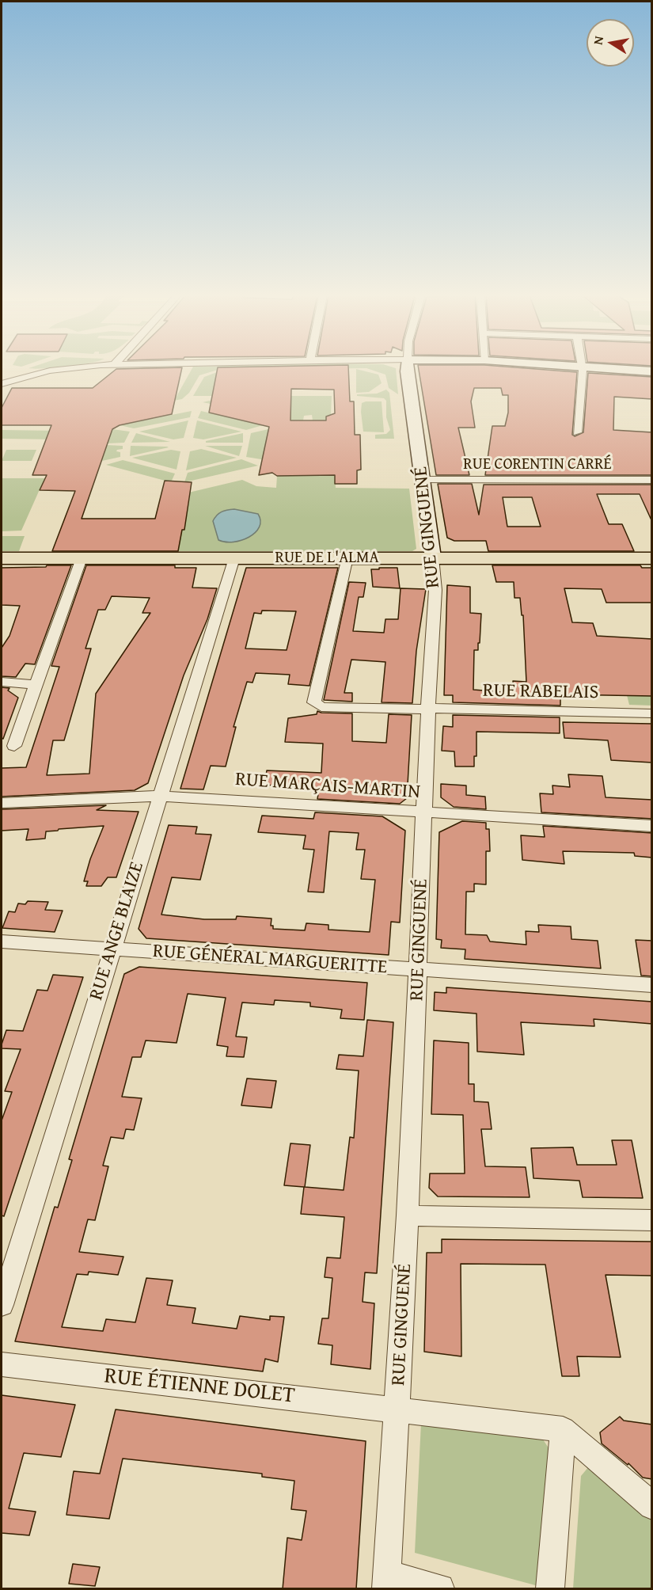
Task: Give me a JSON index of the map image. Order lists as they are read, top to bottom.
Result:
{
  "streets": {
    "main road": ["RUE DE L'ALMA"],
    "street": [
      "RUE CORENTIN CARRÉ",
      "RUE GINGUENÉ",
      "RUE RABELAIS",
      "RUE MARÇAIS-MARTIN",
      "RUE ANGE BLAIZE",
      "RUE GÉNÉRAL MARGUERITTE",
      "RUE ÉTIENNE DOLET"
    ]
  },
  "crossings": [
    ["RUE CORENTIN CARRÉ", "RUE GINGUENÉ"],
    ["RUE GINGUENÉ", "RUE DE L'ALMA"],
    ["RUE GINGUENÉ", "RUE RABELAIS"],
    ["RUE GINGUENÉ", "RUE MARÇAIS-MARTIN"],
    ["RUE GINGUENÉ", "RUE GÉNÉRAL MARGUERITTE"],
    ["RUE GINGUENÉ", "RUE ÉTIENNE DOLET"],
    ["RUE DE L'ALMA", "RUE RABELAIS"],
    ["RUE DE L'ALMA", "RUE ANGE BLAIZE"],
    ["RUE MARÇAIS-MARTIN", "RUE ANGE BLAIZE"],
    ["RUE ANGE BLAIZE", "RUE GÉNÉRAL MARGUERITTE"]
  ],
  "north": "left"
}
